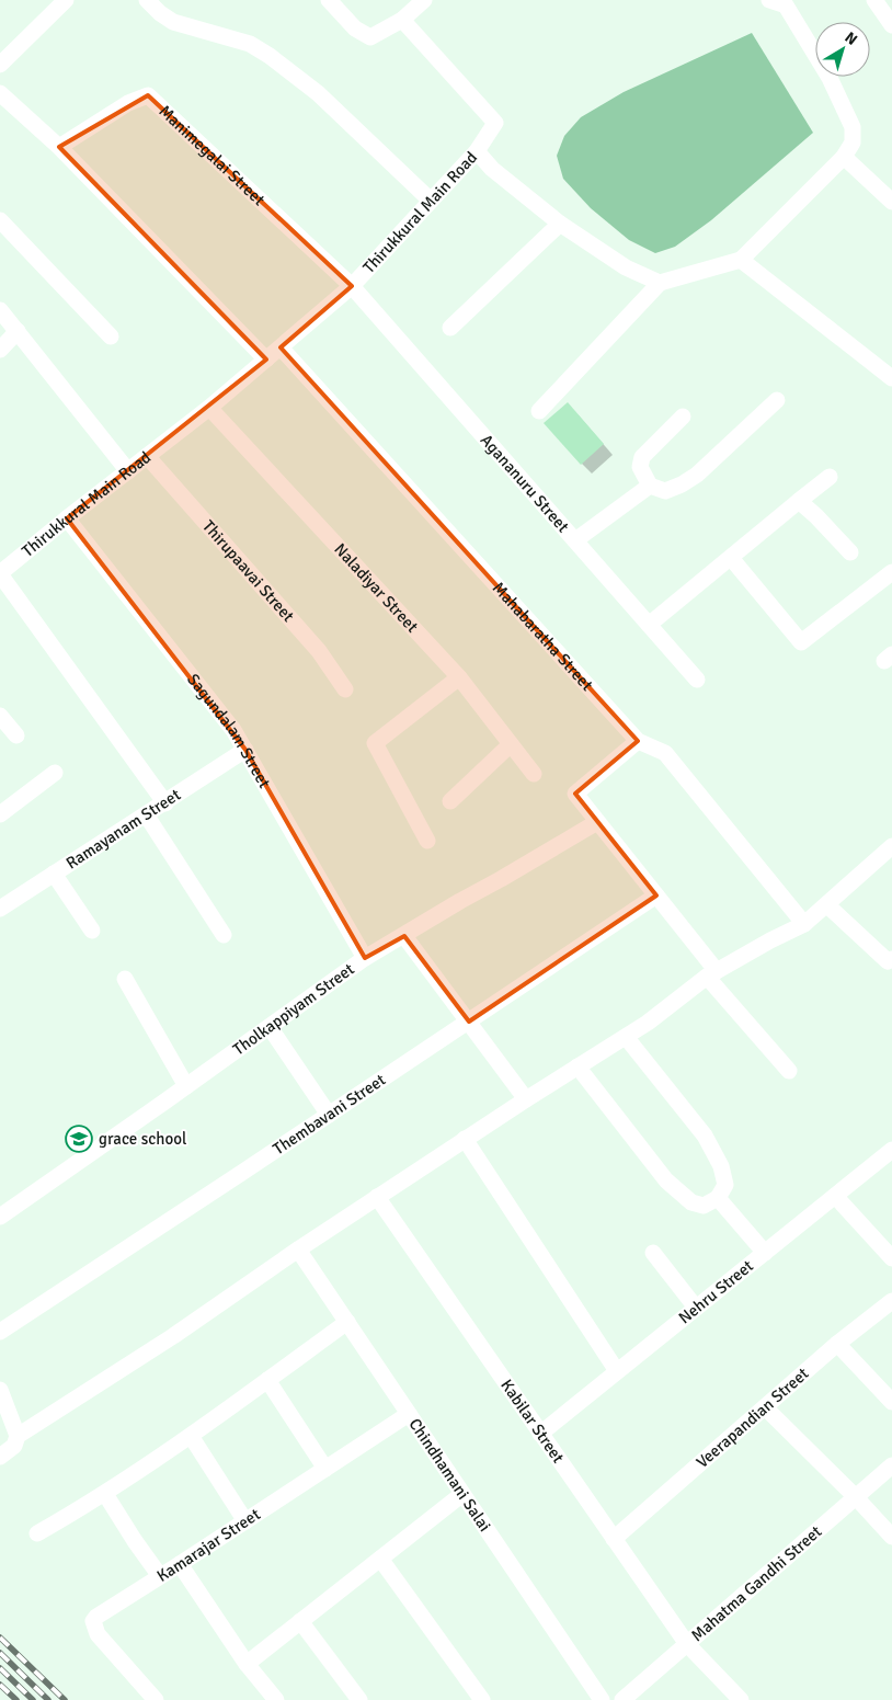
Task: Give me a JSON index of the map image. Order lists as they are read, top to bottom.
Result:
{
  "streets": {
    "street": [
      "Manimegalai Street",
      "Thirukkural Main Road",
      "Agananuru Street",
      "Thirupaavai Street",
      "Naladiyar Street",
      "Mahabaratha Street",
      "Sagundalam Street",
      "Ramayanam Street",
      "Tholkappiyam Street",
      "Thembavani Street",
      "Nehru Street",
      "Veerapandian Street",
      "Kabilar Street",
      "Chindhamani Salai",
      "Kamarajar Street",
      "Mahatma Gandhi Street"
    ]
  },
  "crossings": [
    ["Manimegalai Street", "Thirukkural Main Road"],
    ["Manimegalai Street", "Agananuru Street"],
    ["Thirukkural Main Road", "Agananuru Street"],
    ["Thirukkural Main Road", "Thirupaavai Street"],
    ["Thirukkural Main Road", "Naladiyar Street"],
    ["Thirukkural Main Road", "Mahabaratha Street"],
    ["Thirukkural Main Road", "Sagundalam Street"],
    ["Sagundalam Street", "Ramayanam Street"],
    ["Sagundalam Street", "Tholkappiyam Street"],
    ["Nehru Street", "Kabilar Street"],
    ["Veerapandian Street", "Kabilar Street"],
    ["Kabilar Street", "Mahatma Gandhi Street"],
    ["Chindhamani Salai", "Kamarajar Street"]
  ],
  "places": {
    "school or university": ["grace school"]
  },
  "north": "top right"
}
